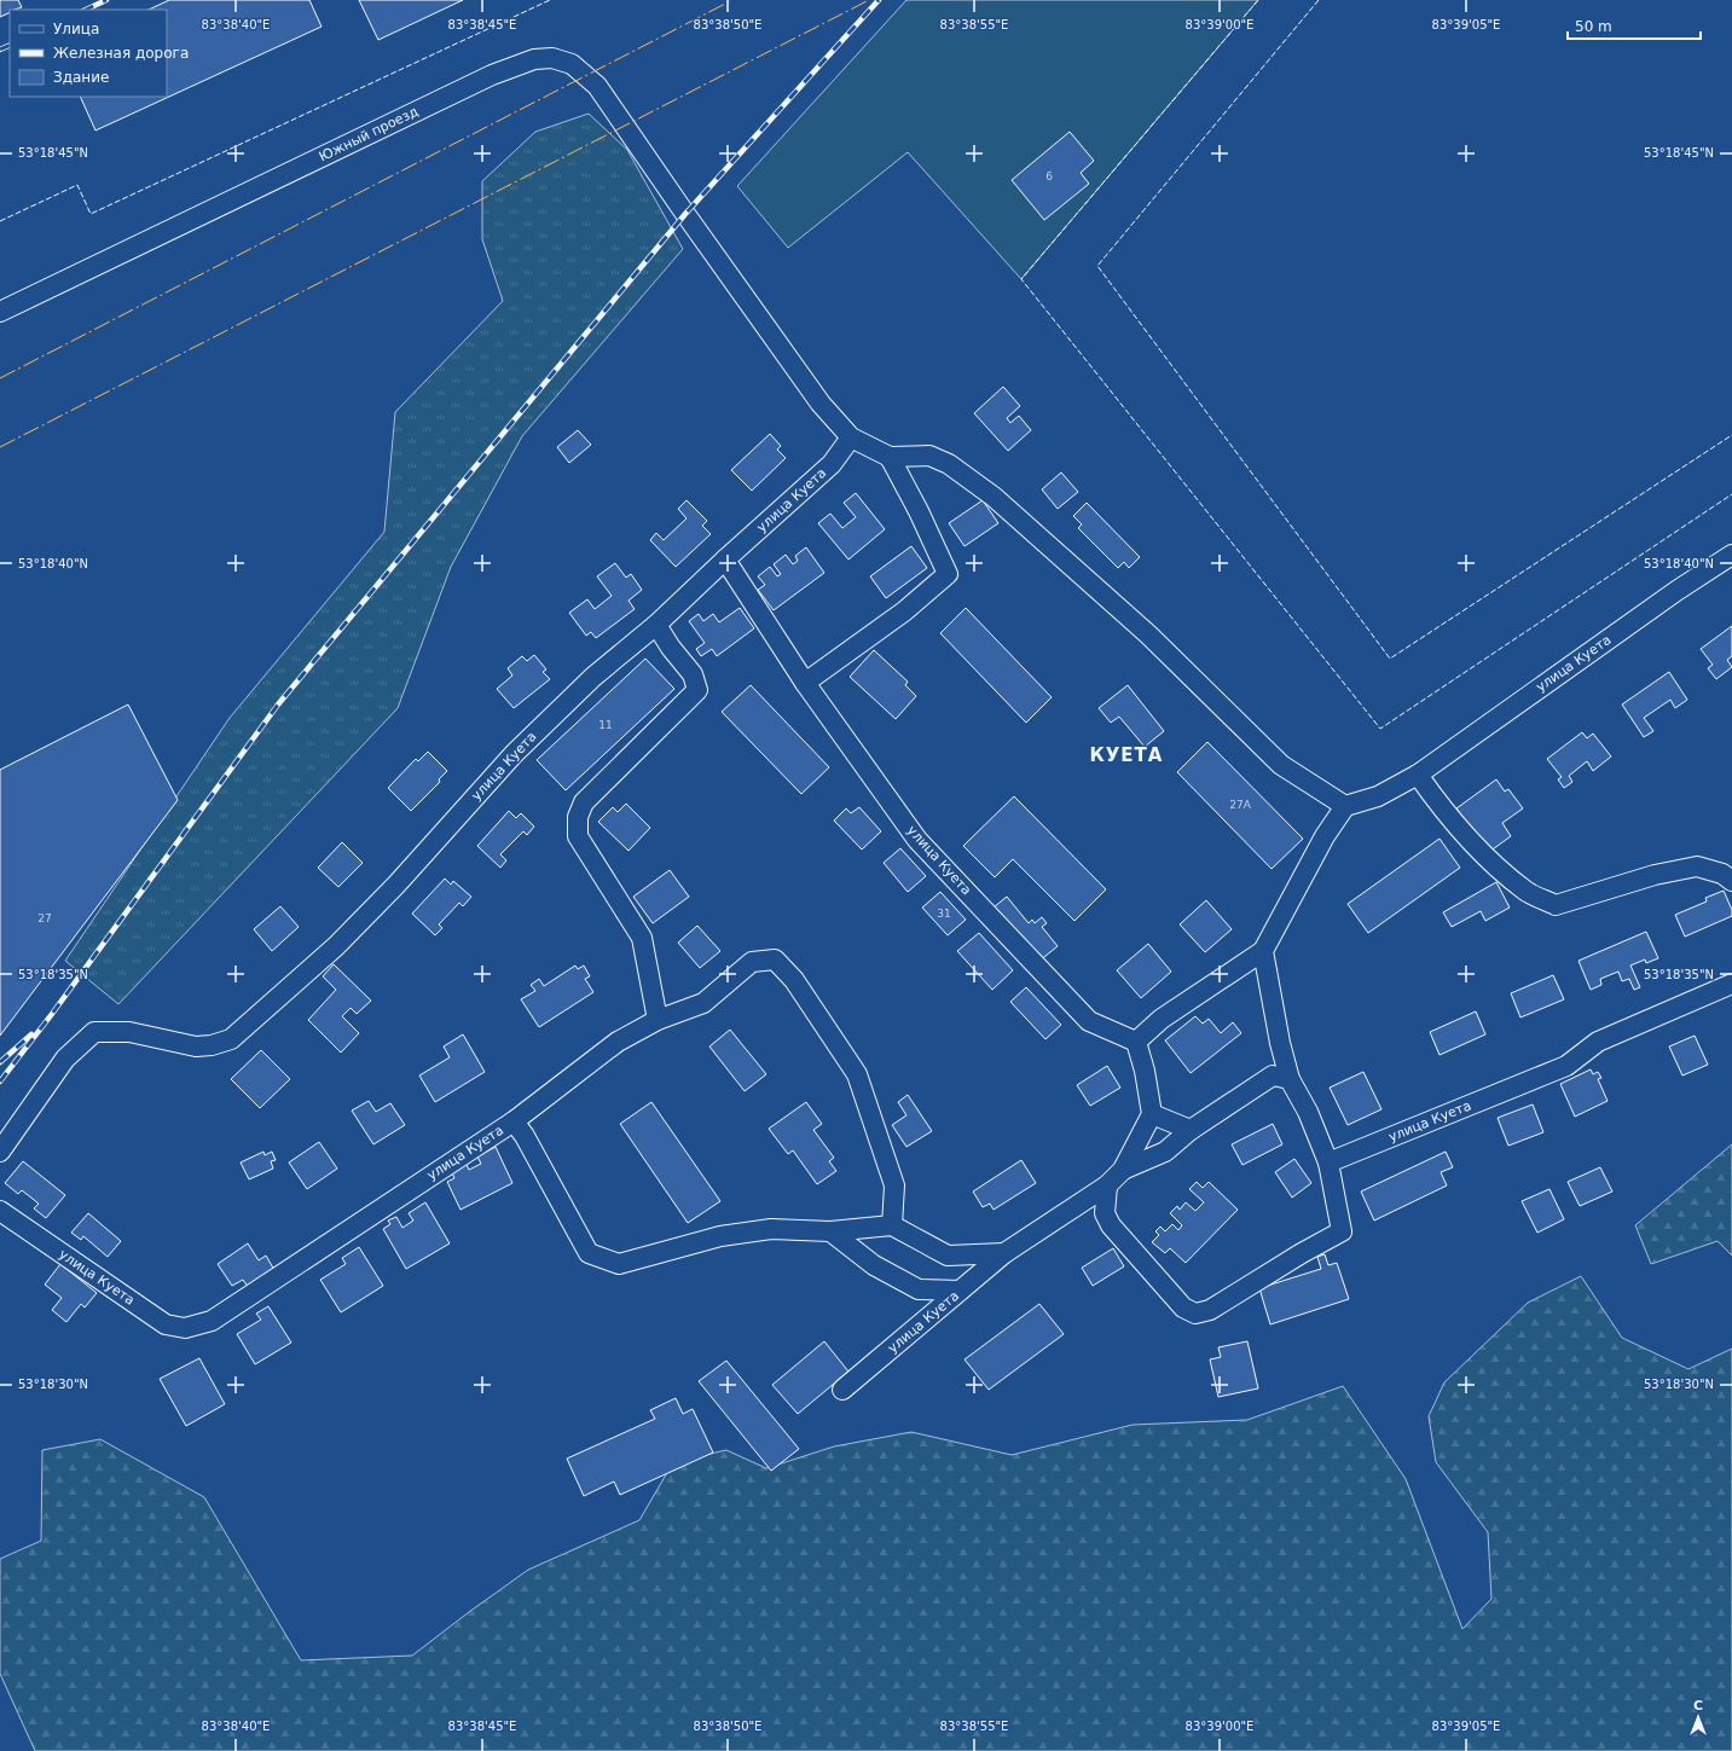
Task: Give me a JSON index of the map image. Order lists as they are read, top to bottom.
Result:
{
  "streets": {
    "street": ["Южный проезд", "улица Куета"]
  },
  "crossings": [
    ["Южный проезд", "улица Куета"]
  ],
  "districts": ["КУЕТА"],
  "house_numbers": [
    "6",
    "11",
    "27А",
    "31",
    "27"
  ],
  "legend": ["Улица", "Железная дорога", "Здание"],
  "scale_bar": "50 m",
  "north": "top",
  "coordinates": [
    "83°38'40\"E",
    "83°38'45\"E",
    "83°38'50\"E",
    "83°38'55\"E",
    "83°39'00\"E",
    "83°39'05\"E",
    "53°18'45\"N",
    "53°18'40\"N",
    "53°18'35\"N",
    "53°18'30\"N"
  ]
}
